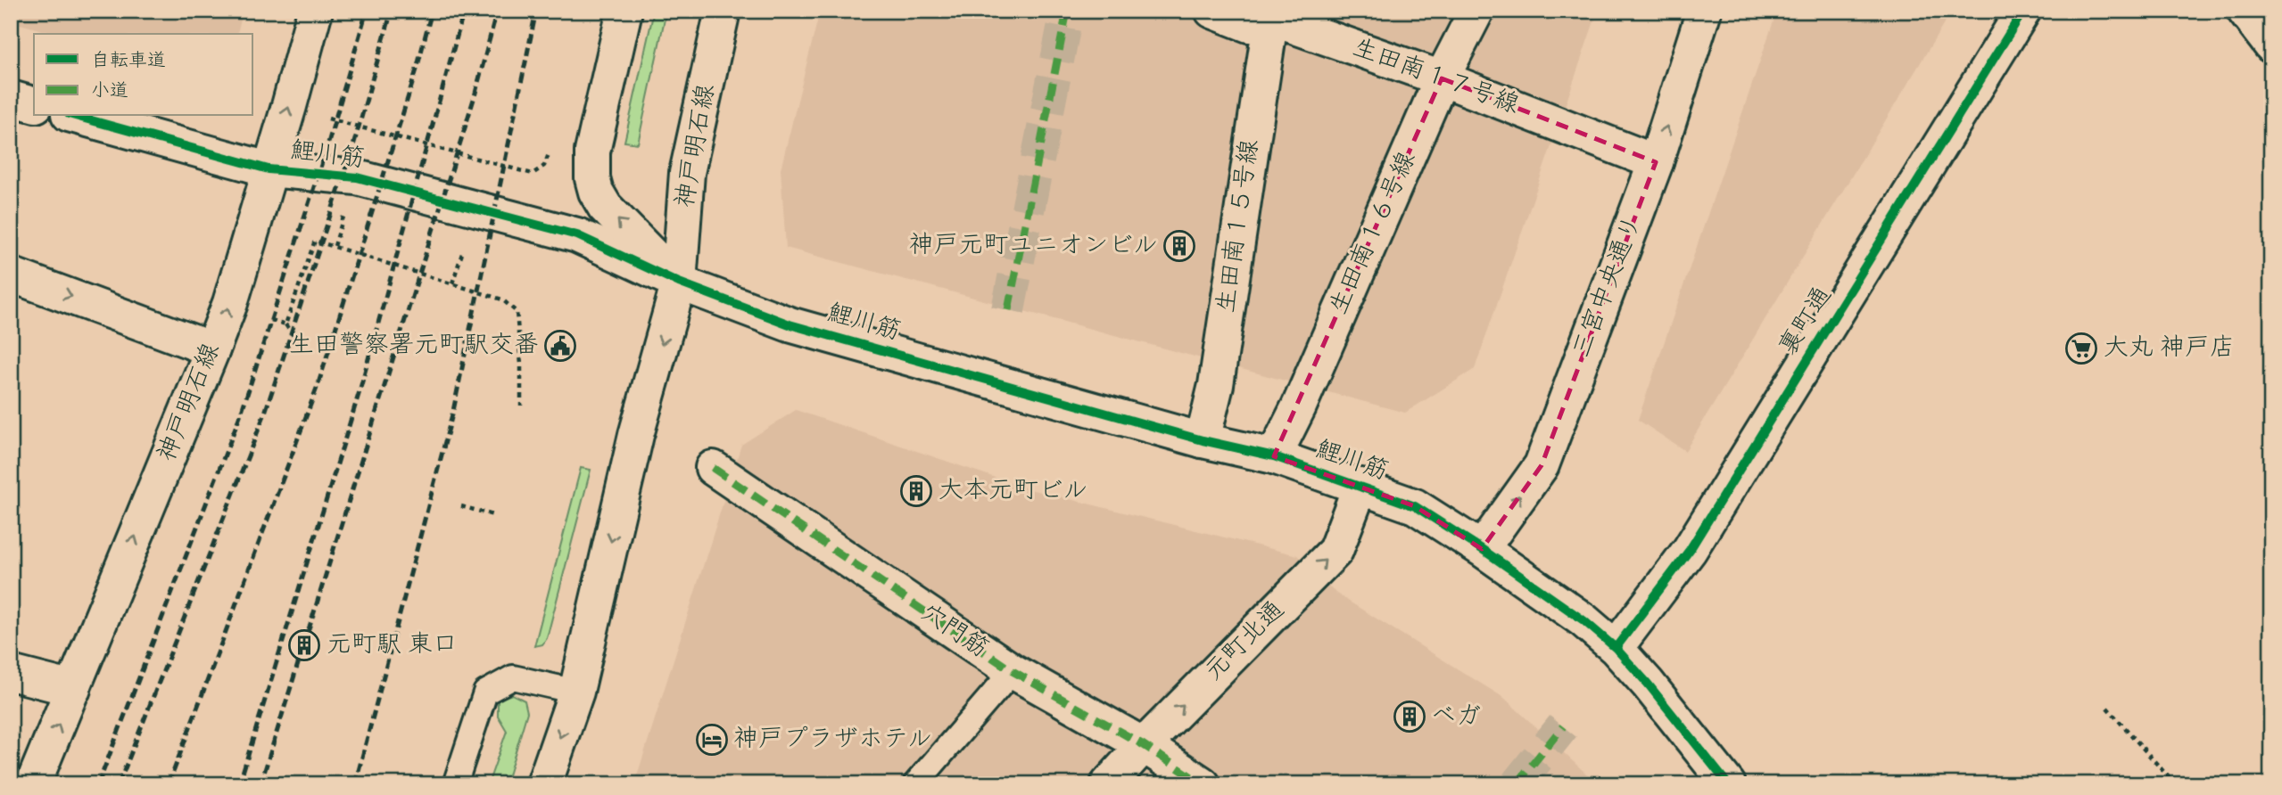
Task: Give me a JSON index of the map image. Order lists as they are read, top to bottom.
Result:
{
  "streets": {
    "street": [
      "生田南１７号線",
      "神戸明石線",
      "鯉川筋",
      "生田南１５号線",
      "生田南１６号線",
      "三宮中央通り",
      "裏町通",
      "穴門筋",
      "元町北通"
    ]
  },
  "crossings": [
    ["生田南１７号線", "生田南１５号線"],
    ["生田南１７号線", "生田南１６号線"],
    ["生田南１７号線", "三宮中央通り"],
    ["神戸明石線", "鯉川筋"],
    ["鯉川筋", "生田南１５号線"],
    ["鯉川筋", "生田南１６号線"],
    ["鯉川筋", "三宮中央通り"],
    ["鯉川筋", "裏町通"],
    ["鯉川筋", "元町北通"],
    ["穴門筋", "元町北通"]
  ],
  "one_way": ["三宮中央通り", "元町北通"],
  "places": {
    "building": [
      "神戸元町ユニオンビル",
      "大本元町ビル",
      "元町駅 東口",
      "ベガ"
    ],
    "public building": ["生田警察署元町駅交番"],
    "supermarket": ["大丸 神戸店"],
    "hotel": ["神戸プラザホテル"]
  },
  "legend": ["自転車道", "小道"]
}
